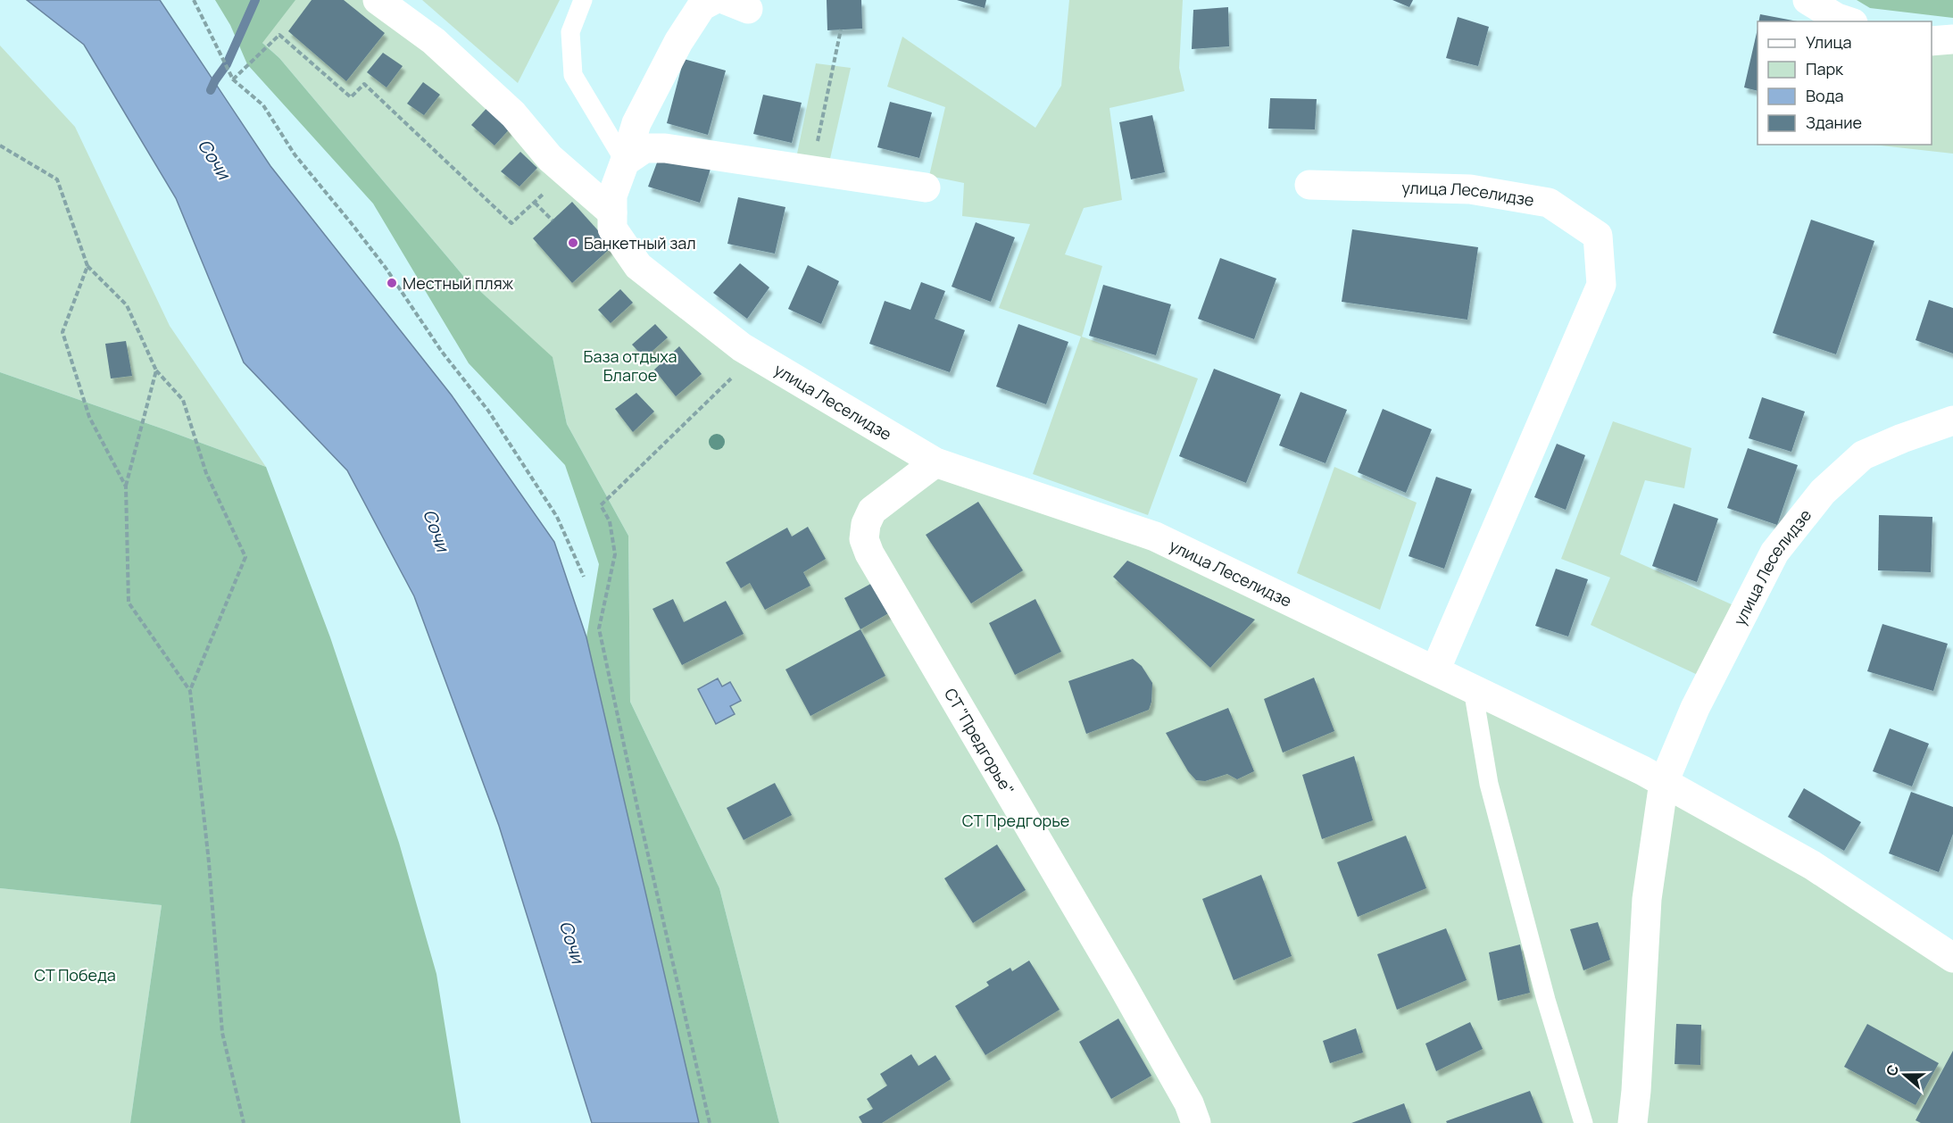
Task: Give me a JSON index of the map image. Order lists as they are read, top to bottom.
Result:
{
  "streets": {
    "street": ["улица Леселидзе", "СТ \"Предгорье\""]
  },
  "crossings": [
    ["улица Леселидзе", "СТ \"Предгорье\""]
  ],
  "water": ["Сочи"],
  "parks": ["База отдыха Благое", "СТ Предгорье", "СТ Победа"],
  "places": ["Банкетный зал", "Местный пляж"],
  "legend": [
    "Улица",
    "Парк",
    "Вода",
    "Здание"
  ],
  "north": "left"
}
